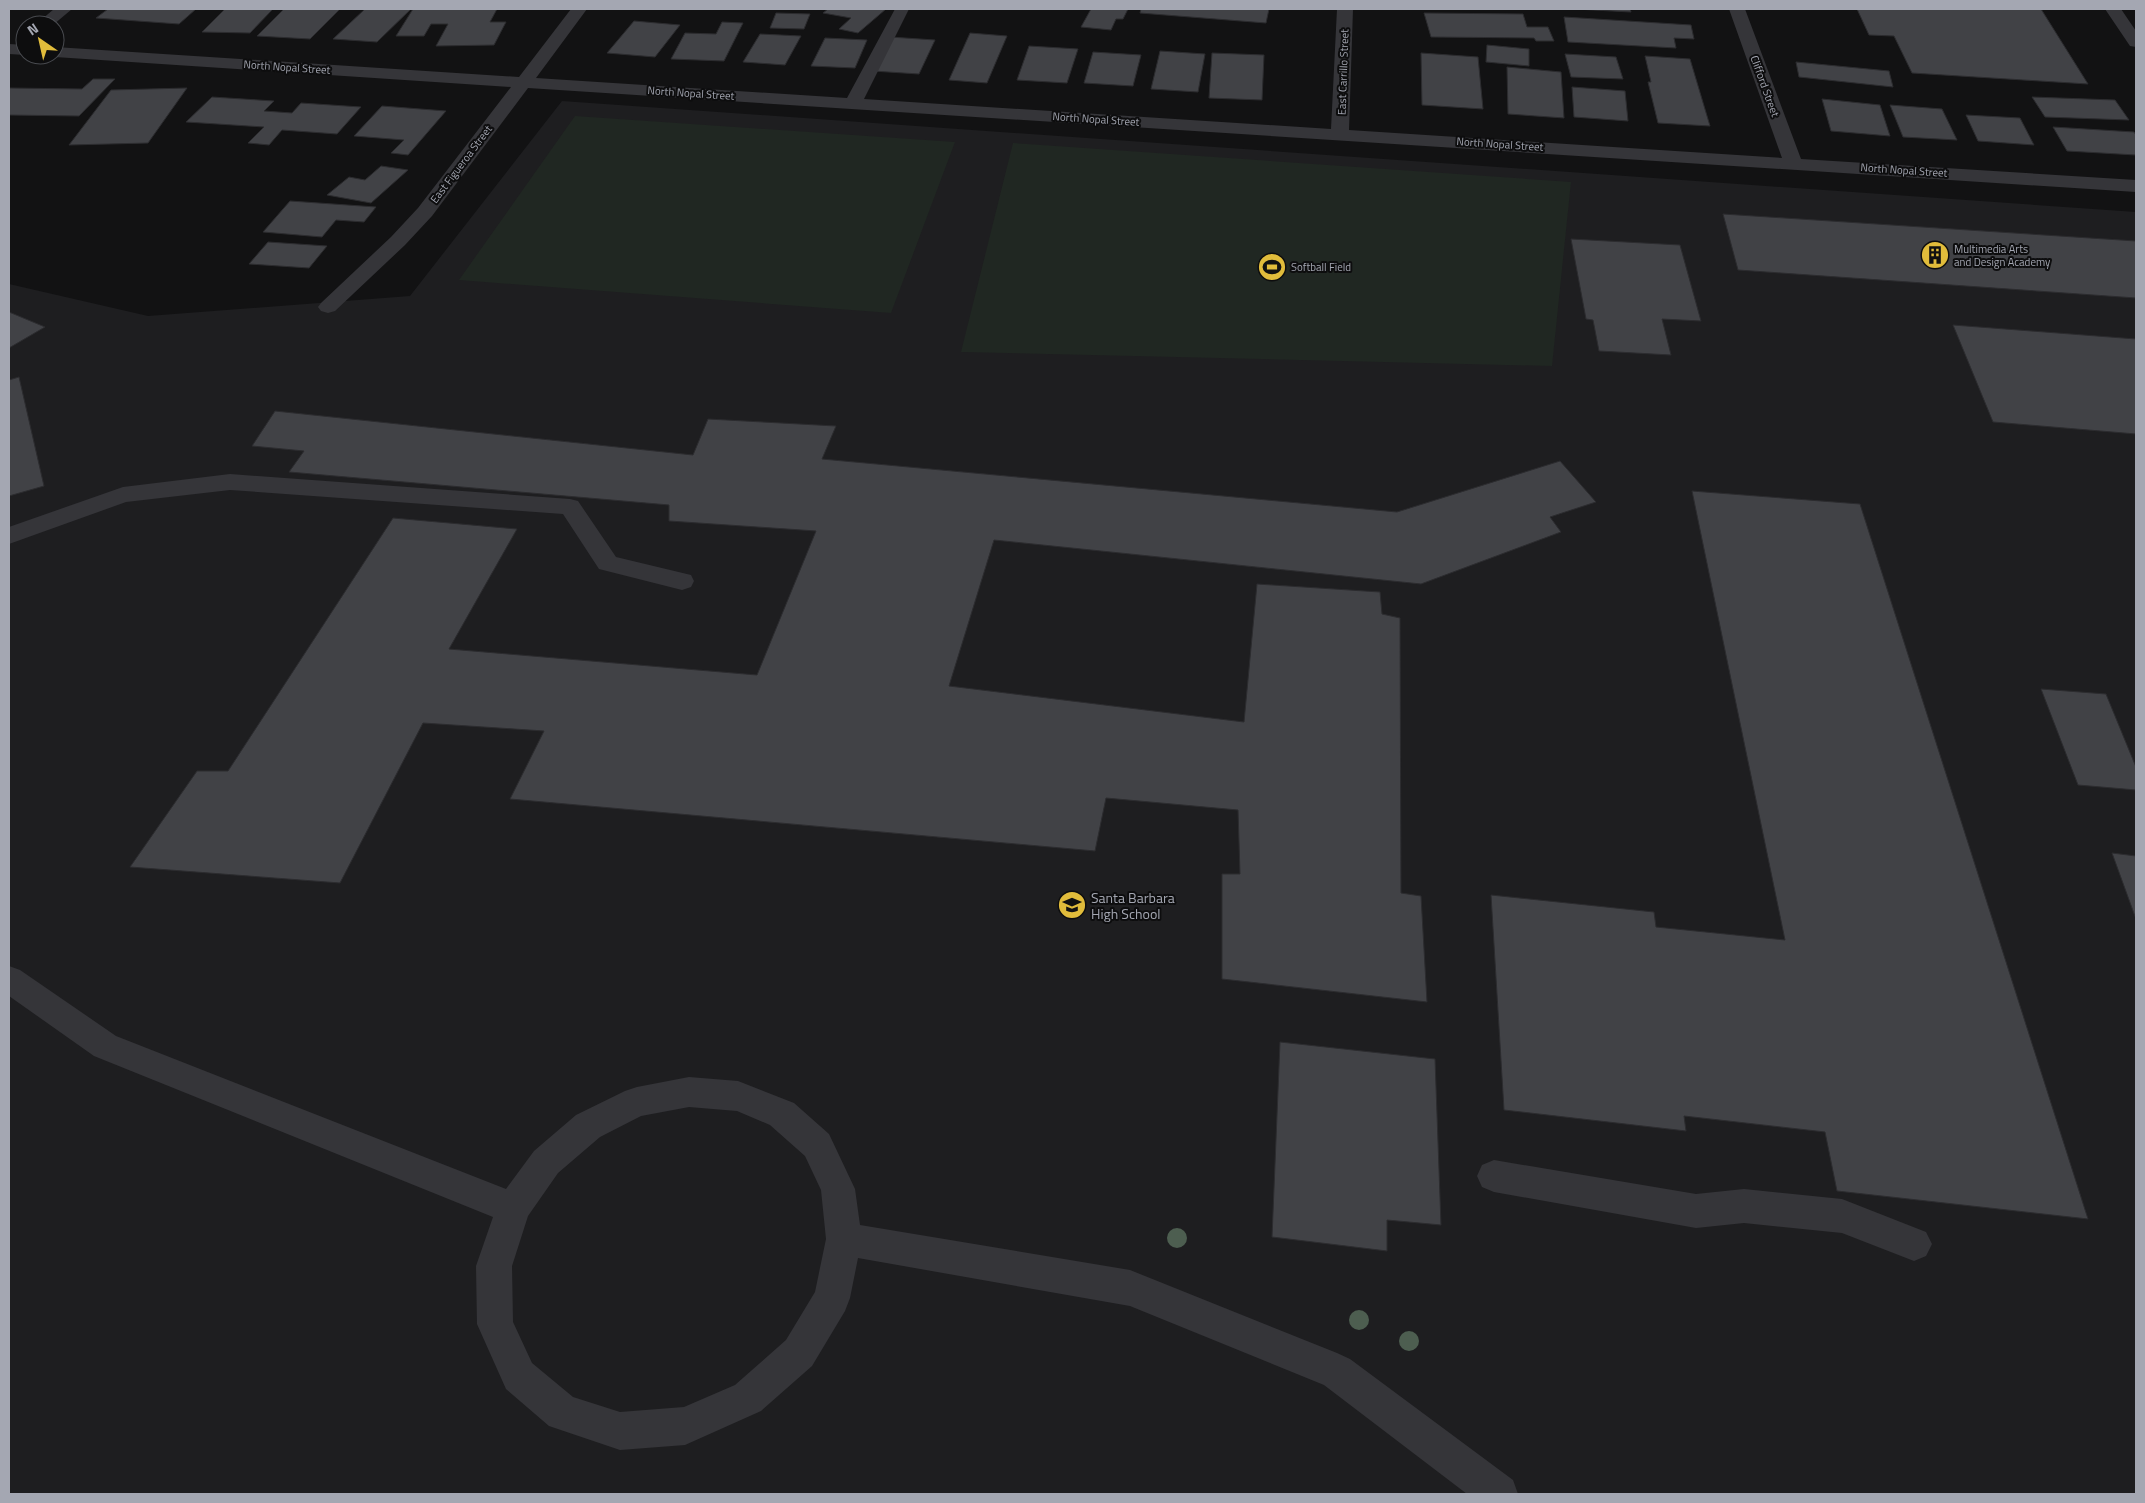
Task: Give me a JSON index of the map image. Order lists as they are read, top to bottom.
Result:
{
  "streets": {
    "street": [
      "North Nopal Street",
      "East Carrillo Street",
      "Clifford Street",
      "East Figueroa Street"
    ]
  },
  "crossings": [
    ["North Nopal Street", "East Carrillo Street"],
    ["North Nopal Street", "Clifford Street"],
    ["North Nopal Street", "East Figueroa Street"]
  ],
  "places": {
    "building": ["Multimedia Arts and Design Academy"],
    "sports": ["Softball Field"],
    "school or university": ["Santa Barbara High School"]
  },
  "north": "top left"
}
